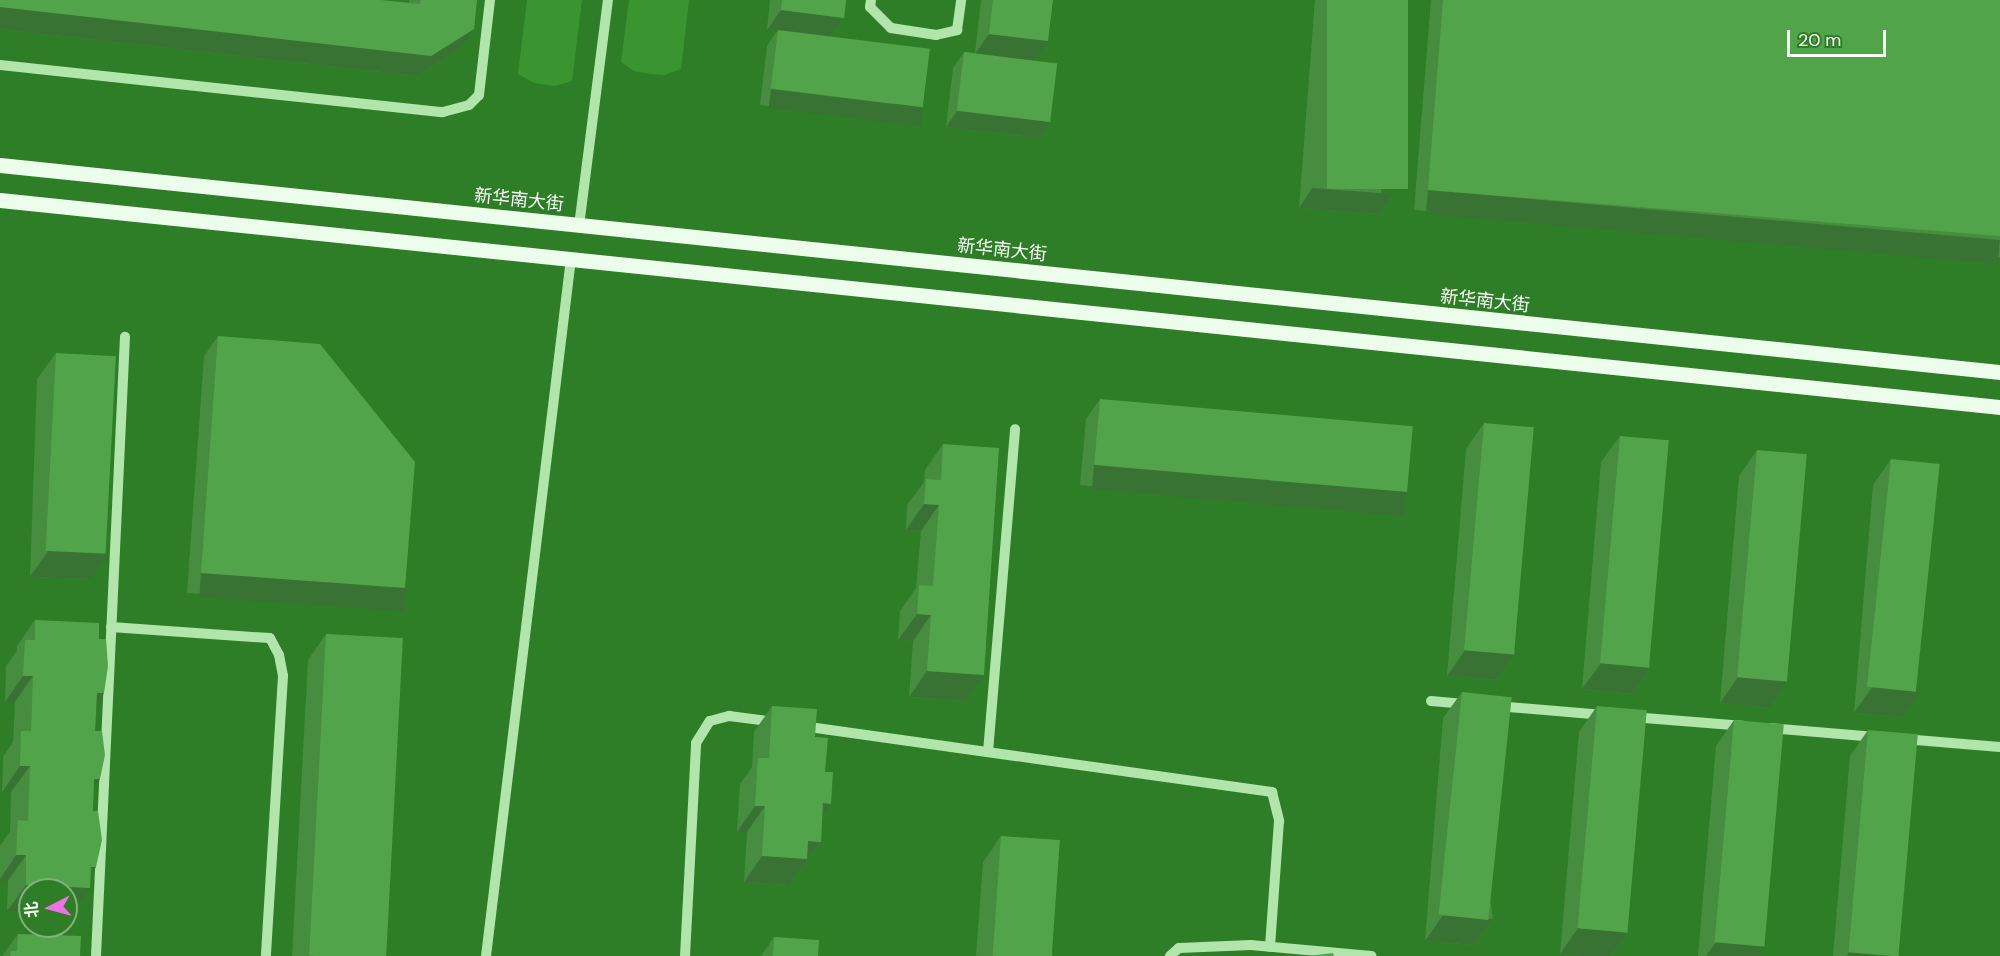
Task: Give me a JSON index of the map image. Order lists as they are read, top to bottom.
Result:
{
  "streets": {
    "main road": ["新华南大街"]
  },
  "scale_bar": "20 m",
  "north": "left"
}
